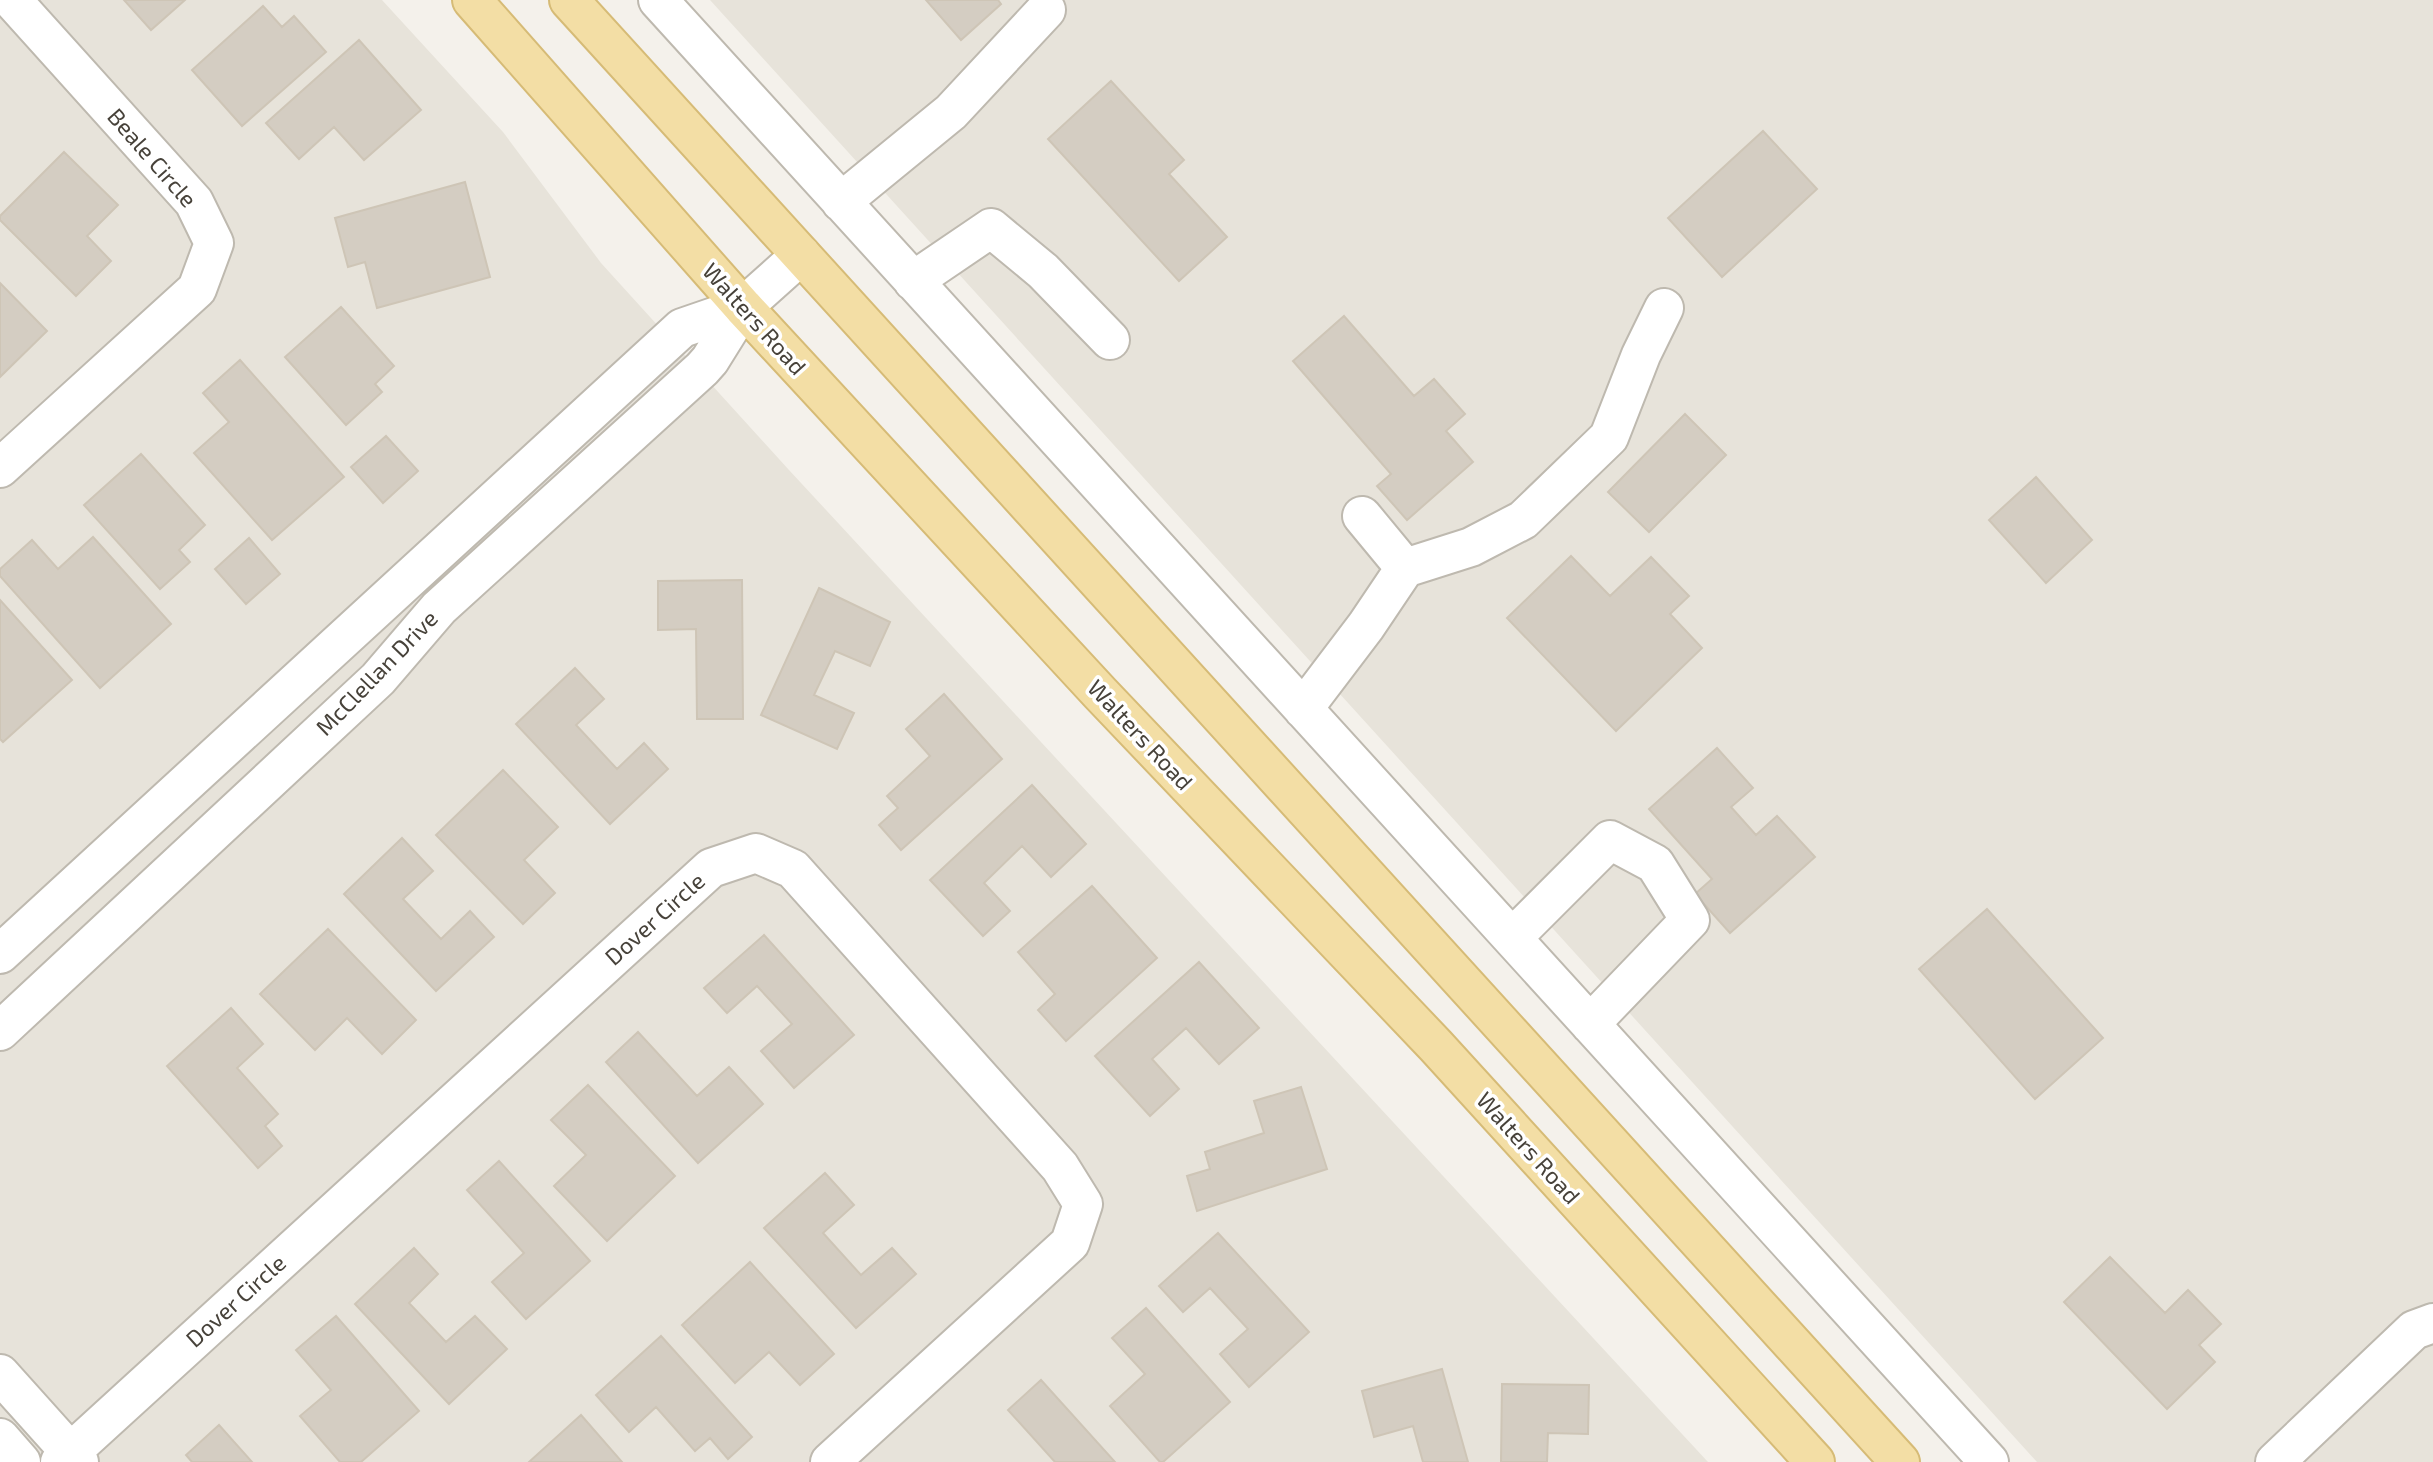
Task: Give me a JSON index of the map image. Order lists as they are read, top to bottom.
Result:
{
  "streets": {
    "main road": ["Walters Road"],
    "street": ["Beale Circle", "McClellan Drive", "Dover Circle"]
  },
  "crossings": [
    ["Walters Road", "McClellan Drive"]
  ]
}
